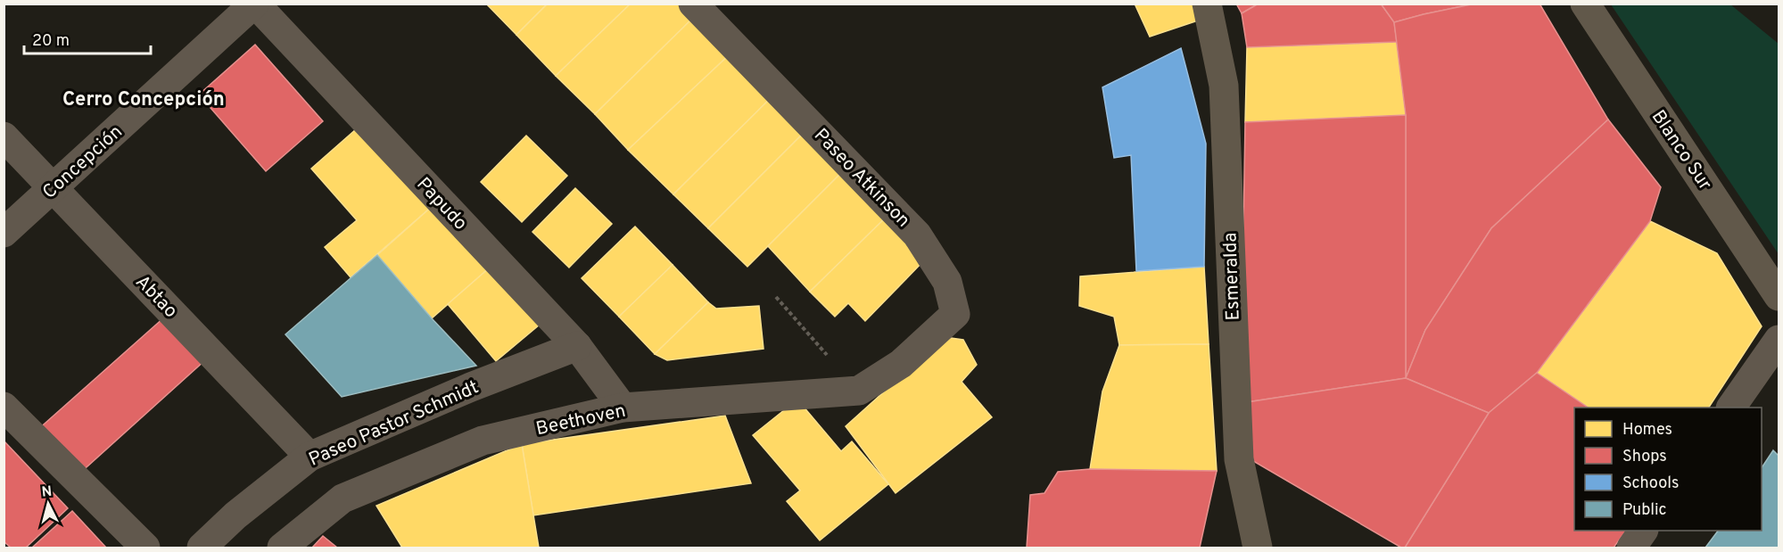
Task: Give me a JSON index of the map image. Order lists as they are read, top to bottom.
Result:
{
  "streets": {
    "main road": ["Blanco Sur", "Esmeralda"],
    "street": [
      "Concepción",
      "Paseo Atkinson",
      "Papudo",
      "Abtao",
      "Beethoven",
      "Paseo Pastor Schmidt"
    ]
  },
  "crossings": [
    ["Concepción", "Papudo"],
    ["Concepción", "Abtao"],
    ["Paseo Atkinson", "Beethoven"],
    ["Papudo", "Beethoven"],
    ["Papudo", "Paseo Pastor Schmidt"],
    ["Abtao", "Paseo Pastor Schmidt"]
  ],
  "districts": ["Cerro Concepción"],
  "legend": [
    "Homes",
    "Shops",
    "Schools",
    "Public"
  ],
  "scale_bar": "20 m",
  "north": "top"
}
